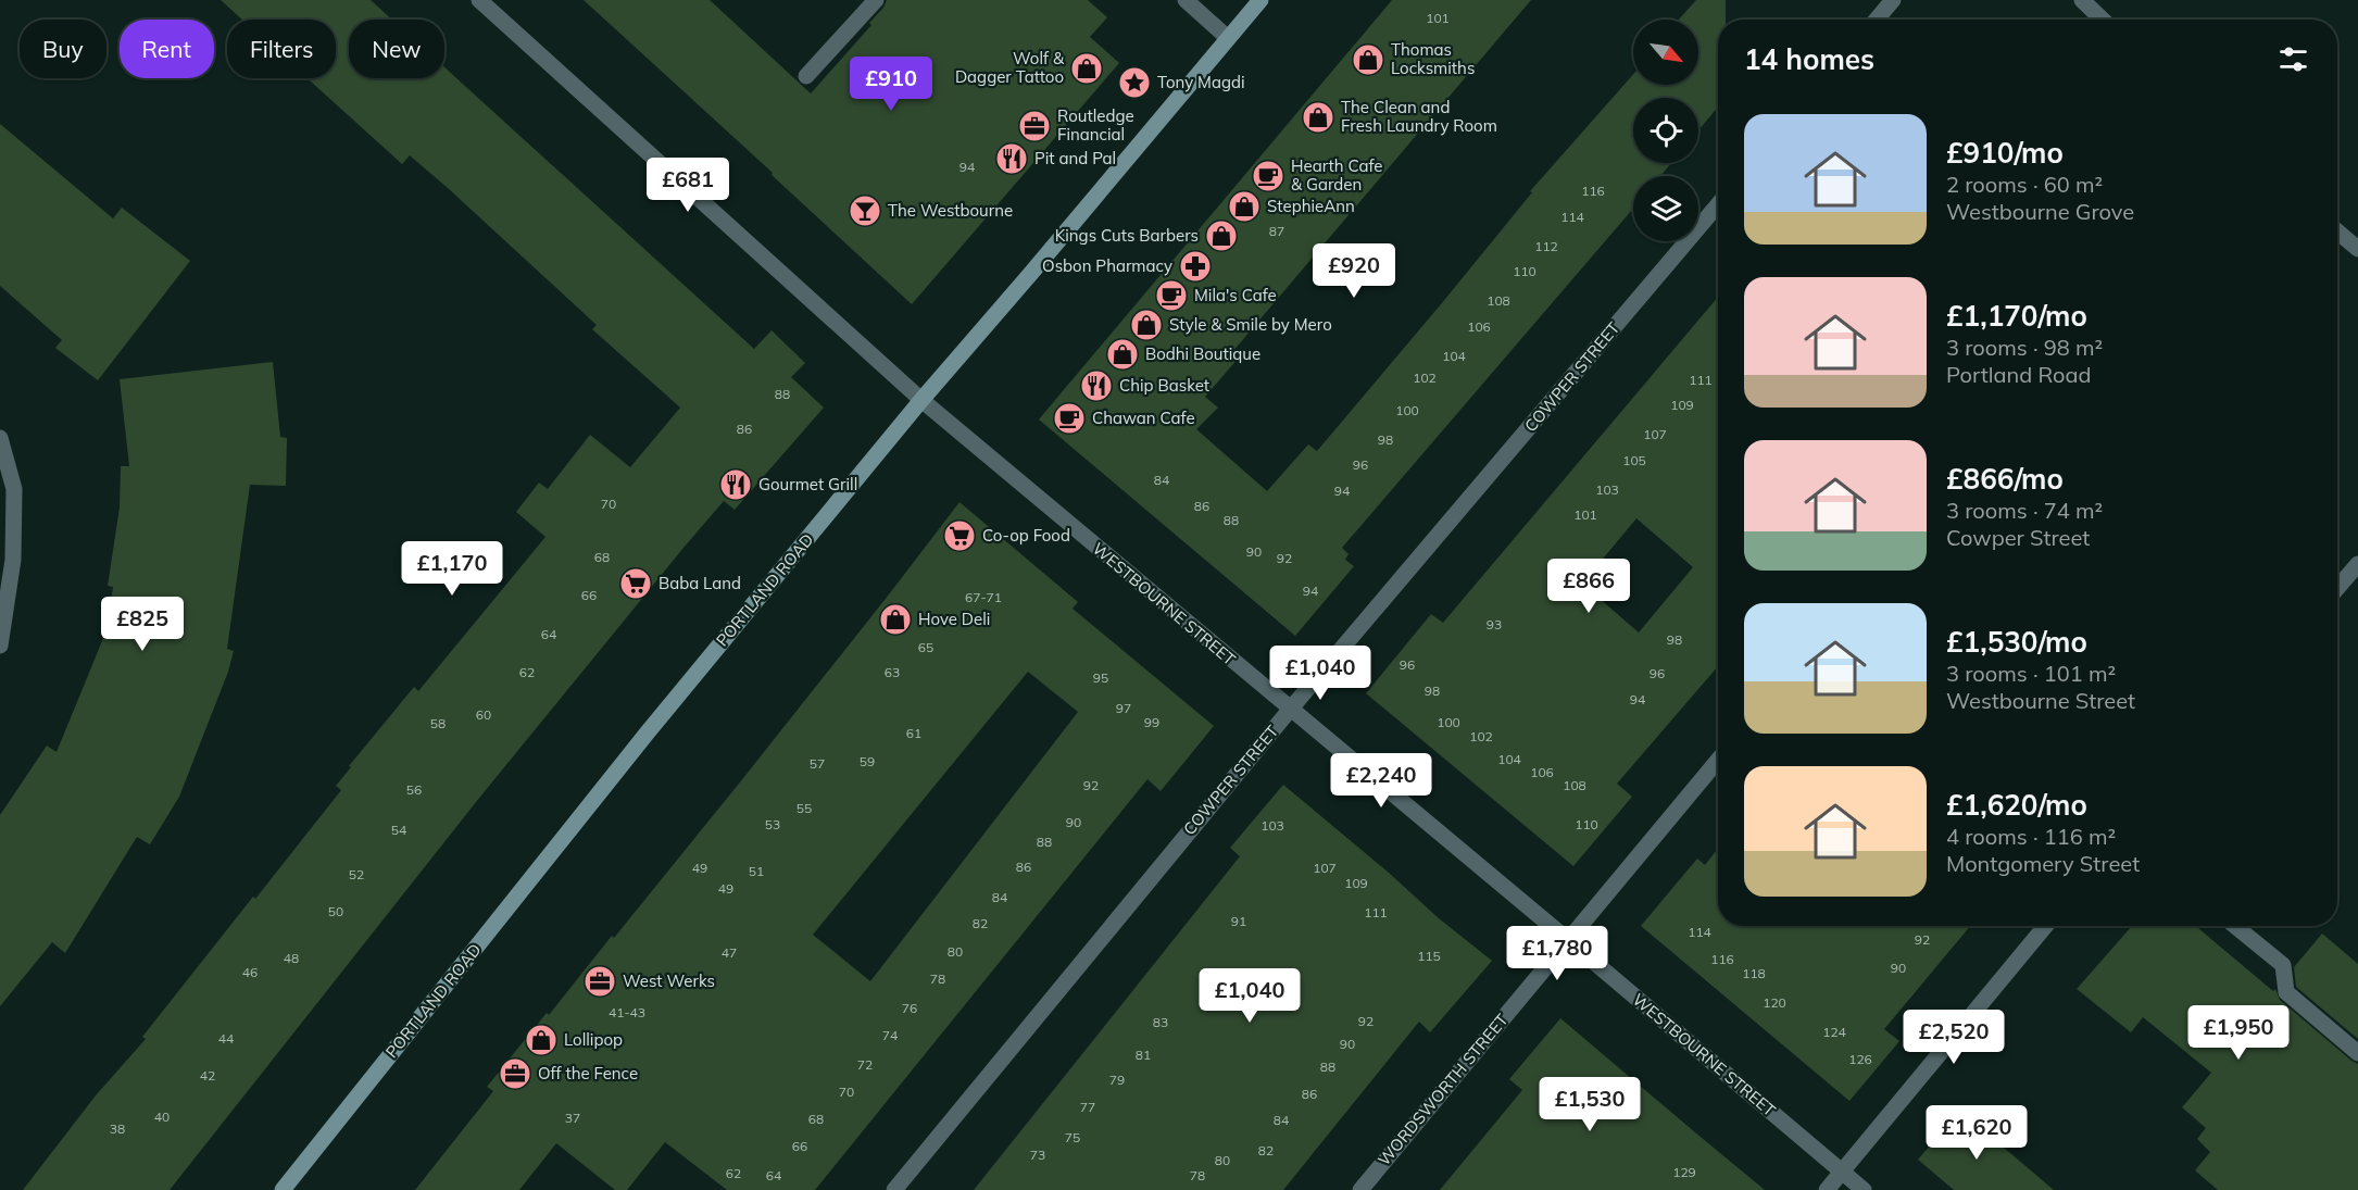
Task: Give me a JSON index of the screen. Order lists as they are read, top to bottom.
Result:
{
  "streets": {
    "street": [
      "COWPER STREET",
      "PORTLAND ROAD",
      "WESTBOURNE STREET",
      "WORDSWORTH STREET"
    ]
  },
  "crossings": [
    ["COWPER STREET", "WESTBOURNE STREET"],
    ["PORTLAND ROAD", "WESTBOURNE STREET"],
    ["WESTBOURNE STREET", "WORDSWORTH STREET"]
  ],
  "places": {
    "shop": [
      "Thomas Locksmiths",
      "Wolf & Dagger Tattoo",
      "The Clean and Fresh Laundry Room",
      "StephieAnn",
      "Kings Cuts Barbers",
      "Style & Smile by Mero",
      "Bodhi Boutique",
      "Hove Deli",
      "Lollipop"
    ],
    "place": ["Tony Magdi"],
    "office": ["Routledge Financial", "West Werks", "Off the Fence"],
    "restaurant": ["Pit and Pal", "Chip Basket", "Gourmet Grill"],
    "cafe": ["Hearth Cafe & Garden", "Mila's Cafe", "Chawan Cafe"],
    "bar": ["The Westbourne"],
    "pharmacy": ["Osbon Pharmacy"],
    "supermarket": ["Co-op Food", "Baba Land"]
  },
  "house_numbers": [
    "101",
    "94",
    "116",
    "114",
    "87",
    "112",
    "110",
    "108",
    "106",
    "104",
    "102",
    "111",
    "88",
    "109",
    "100",
    "86",
    "107",
    "98",
    "105",
    "96",
    "84",
    "103",
    "94",
    "70",
    "86",
    "101",
    "88",
    "90",
    "68",
    "92",
    "94",
    "66",
    "67-71",
    "93",
    "64",
    "98",
    "65",
    "96",
    "62",
    "63",
    "96",
    "95",
    "98",
    "94",
    "97",
    "60",
    "99",
    "100",
    "58",
    "61",
    "102",
    "104",
    "59",
    "57",
    "106",
    "92",
    "108",
    "56",
    "55",
    "90",
    "53",
    "110",
    "103",
    "54",
    "88",
    "86",
    "49",
    "107",
    "51",
    "52",
    "109",
    "49",
    "84",
    "50",
    "111",
    "91",
    "82",
    "114",
    "92",
    "80",
    "47",
    "115",
    "48",
    "116",
    "90",
    "46",
    "118",
    "78",
    "120",
    "76",
    "41-43",
    "92",
    "83",
    "124",
    "74",
    "44",
    "90",
    "81",
    "126",
    "72",
    "88",
    "42",
    "79",
    "70",
    "86",
    "77",
    "40",
    "37",
    "68",
    "84",
    "38",
    "75",
    "66",
    "82",
    "73",
    "80",
    "129",
    "62",
    "64",
    "78"
  ],
  "north": "bottom right",
  "page": {
    "chip": [
      "Buy",
      "Rent",
      "Filters",
      "New"
    ],
    "heading": "14 homes",
    "price": [
      "£910",
      "£681",
      "£920",
      "£1,170",
      "£866",
      "£825",
      "£1,040",
      "£2,240",
      "£1,780",
      "£1,040",
      "£1,950",
      "£2,520",
      "£1,530",
      "£1,620"
    ],
    "list": [
      {
        "name": "£910/mo",
        "note": "2 rooms · 60 m² · Westbourne Grove"
      },
      {
        "name": "£1,170/mo",
        "note": "3 rooms · 98 m² · Portland Road"
      },
      {
        "name": "£866/mo",
        "note": "3 rooms · 74 m² · Cowper Street"
      },
      {
        "name": "£1,530/mo",
        "note": "3 rooms · 101 m² · Westbourne Street"
      },
      {
        "name": "£1,620/mo",
        "note": "4 rooms · 116 m² · Montgomery Street"
      }
    ]
  }
}
